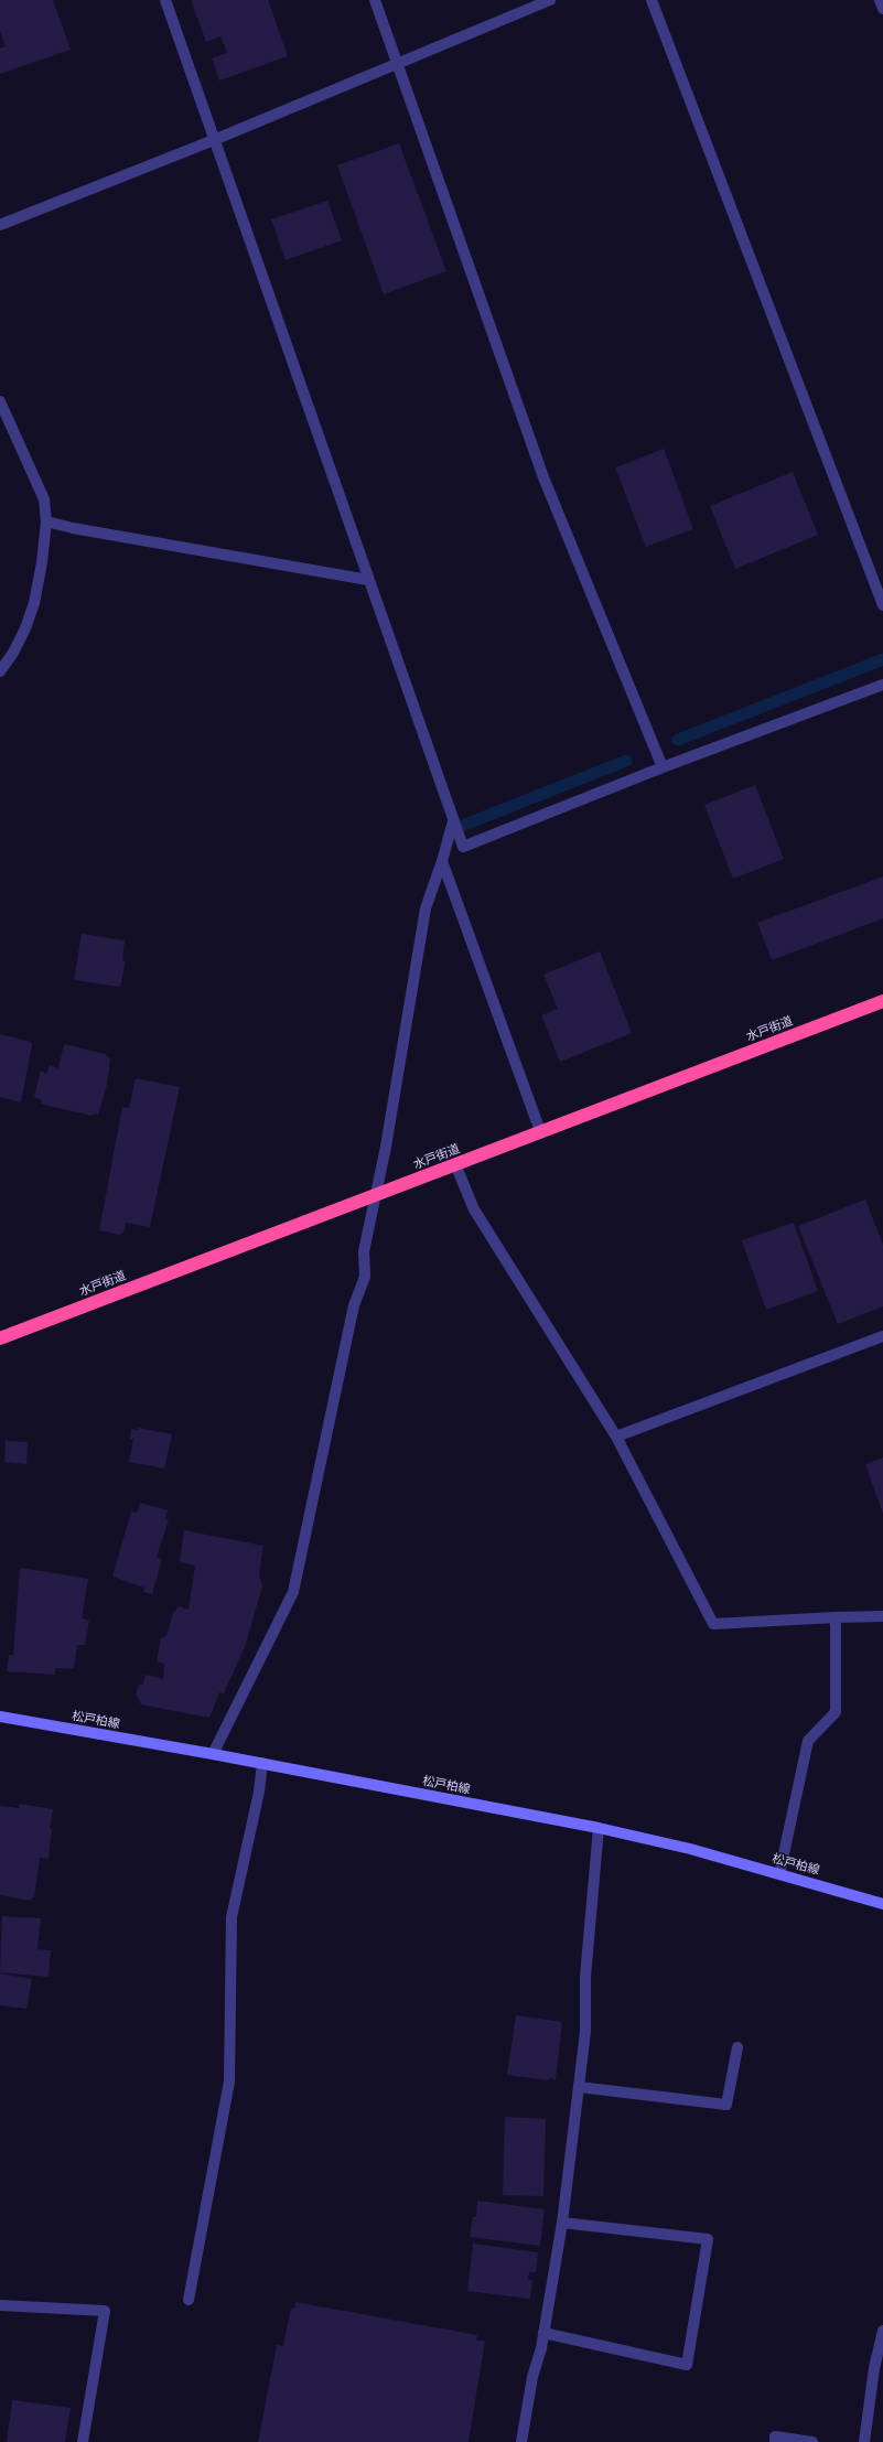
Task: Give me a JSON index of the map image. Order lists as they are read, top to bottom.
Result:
{
  "streets": {
    "highway": ["水戸街道"],
    "main road": ["松戸柏線"]
  }
}
